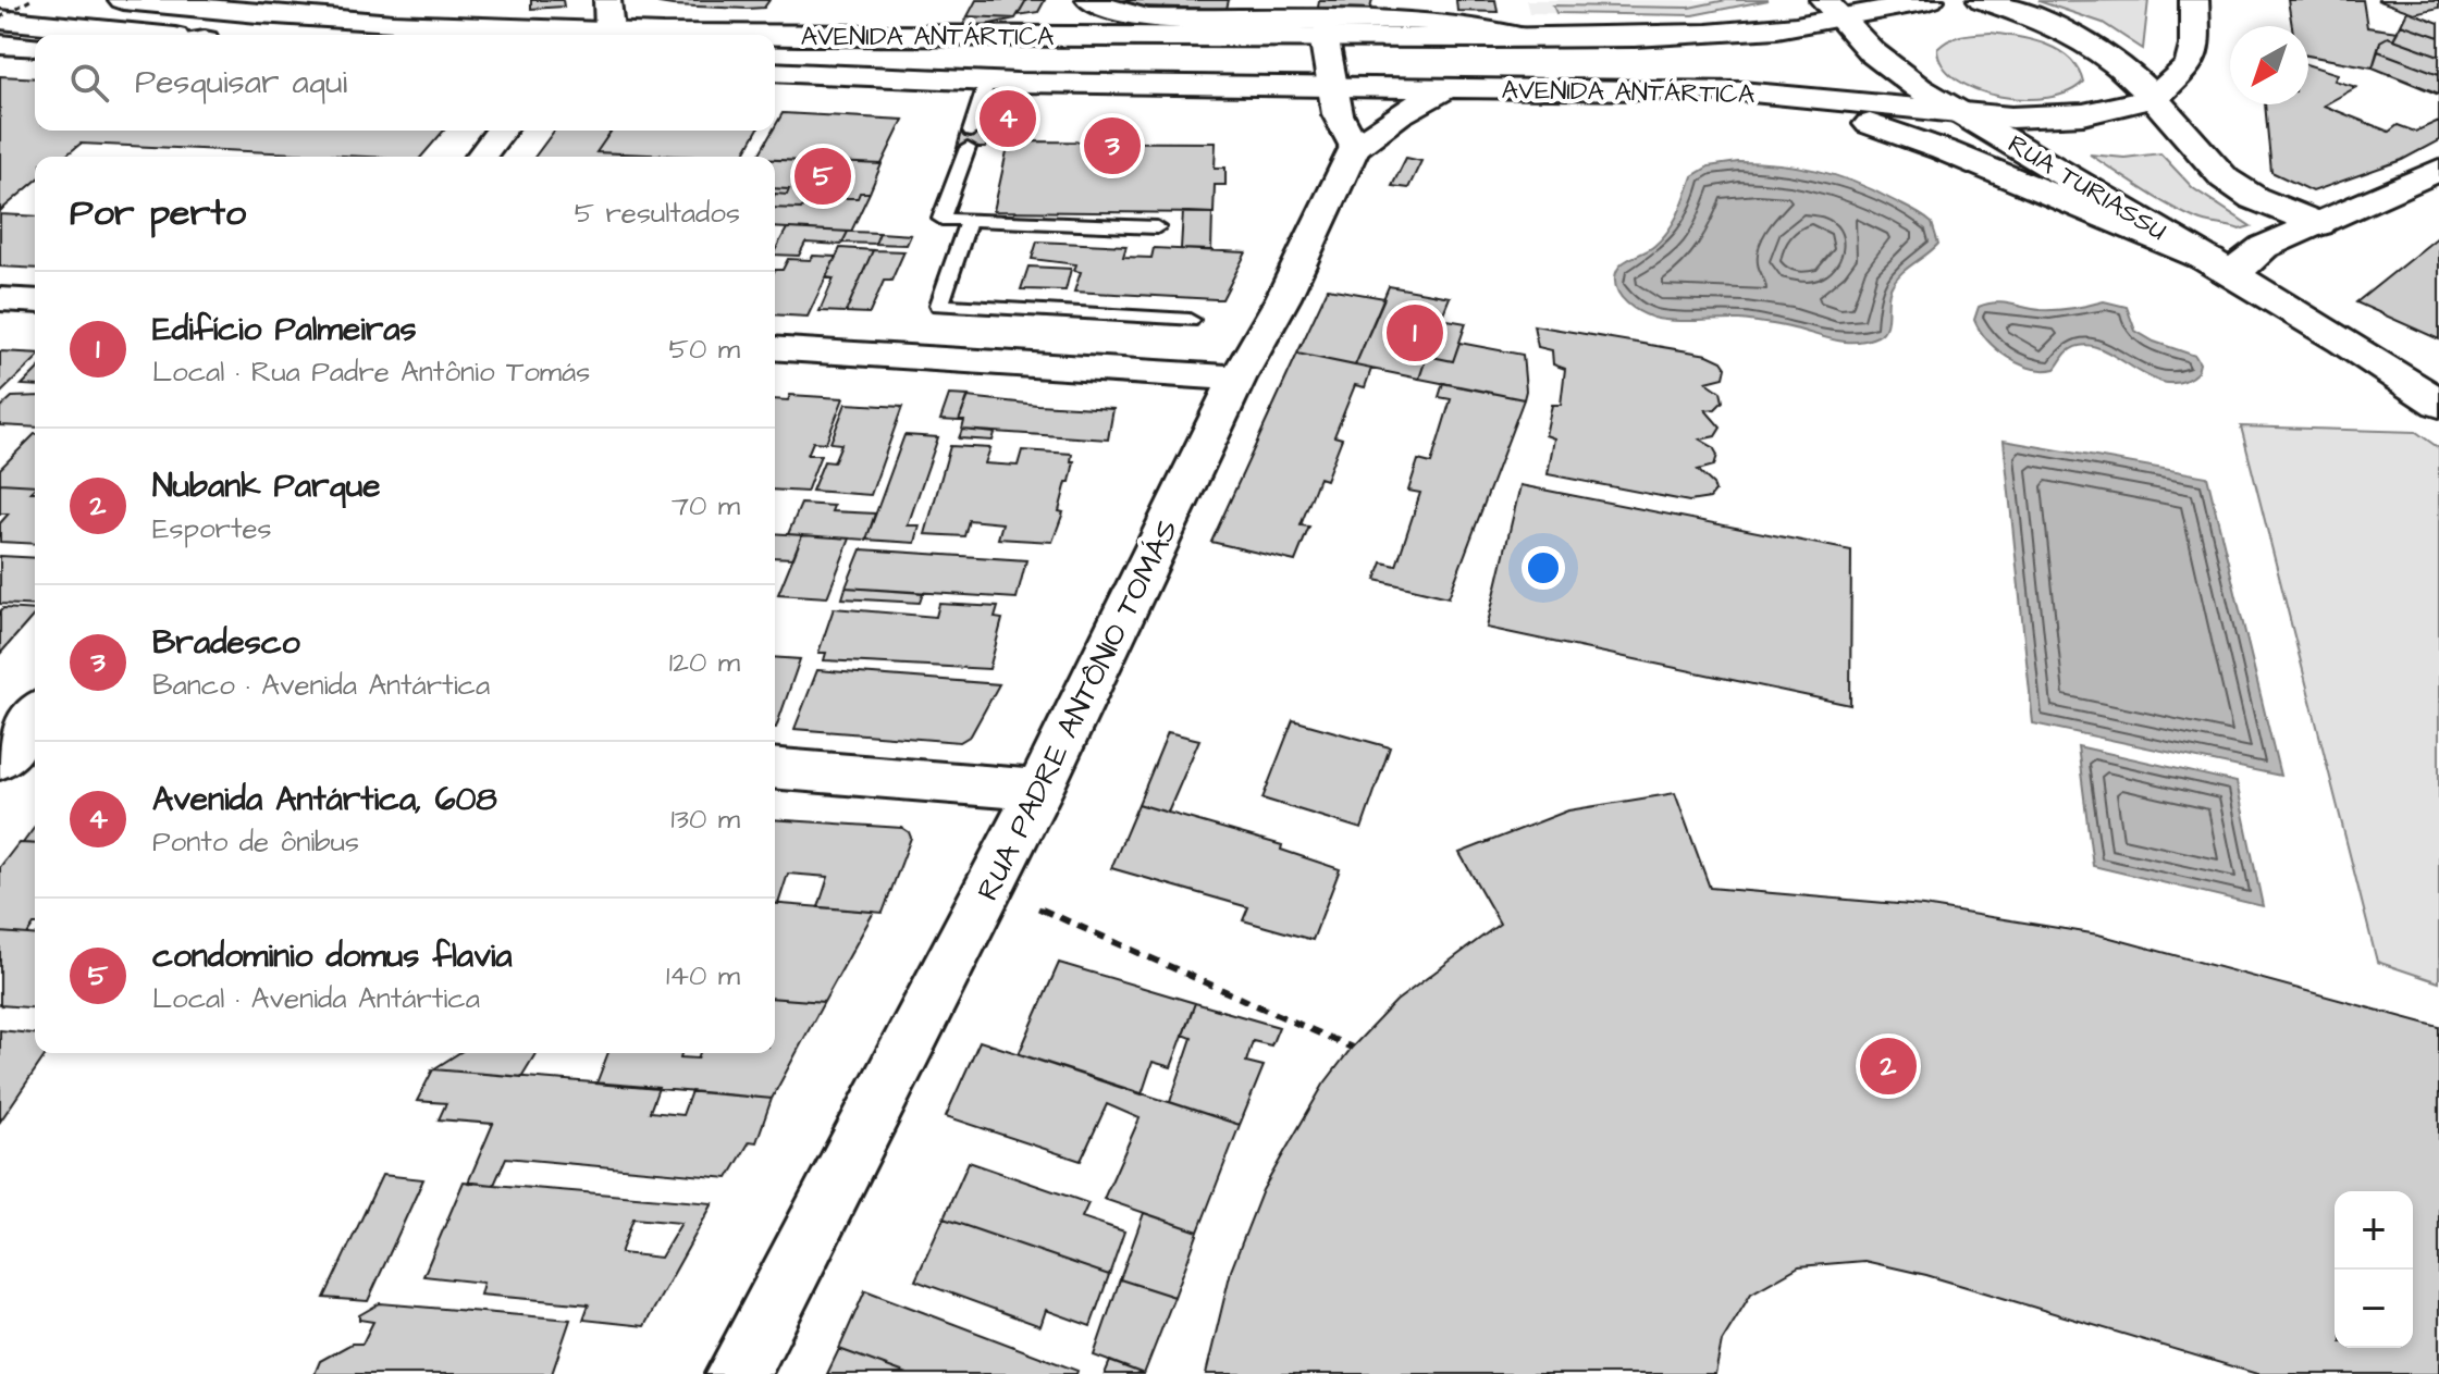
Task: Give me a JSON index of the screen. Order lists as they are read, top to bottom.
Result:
{
  "streets": {
    "main road": ["AVENIDA ANTÁRTICA", "RUA TURIASSU"],
    "street": ["RUA PADRE ANTÔNIO TOMÁS"]
  },
  "crossings": [
    ["AVENIDA ANTÁRTICA", "RUA TURIASSU"]
  ],
  "north": "bottom left",
  "page": {
    "search": "Pesquisar aqui",
    "pins": [
      "4",
      "3",
      "5",
      "1",
      "2"
    ],
    "heading": ["Por perto", "5 resultados"],
    "list": [
      {
        "mark": "1",
        "name": "Edifício Palmeiras",
        "note": "Local · Rua Padre Antônio Tomás",
        "value": "50 m"
      },
      {
        "mark": "2",
        "name": "Nubank Parque",
        "note": "Esportes",
        "value": "70 m"
      },
      {
        "mark": "3",
        "name": "Bradesco",
        "note": "Banco · Avenida Antártica",
        "value": "120 m"
      },
      {
        "mark": "4",
        "name": "Avenida Antártica, 608",
        "note": "Ponto de ônibus",
        "value": "130 m"
      },
      {
        "mark": "5",
        "name": "condominio domus flavia",
        "note": "Local · Avenida Antártica",
        "value": "140 m"
      }
    ],
    "map_buttons": ["+", "−"]
  }
}
